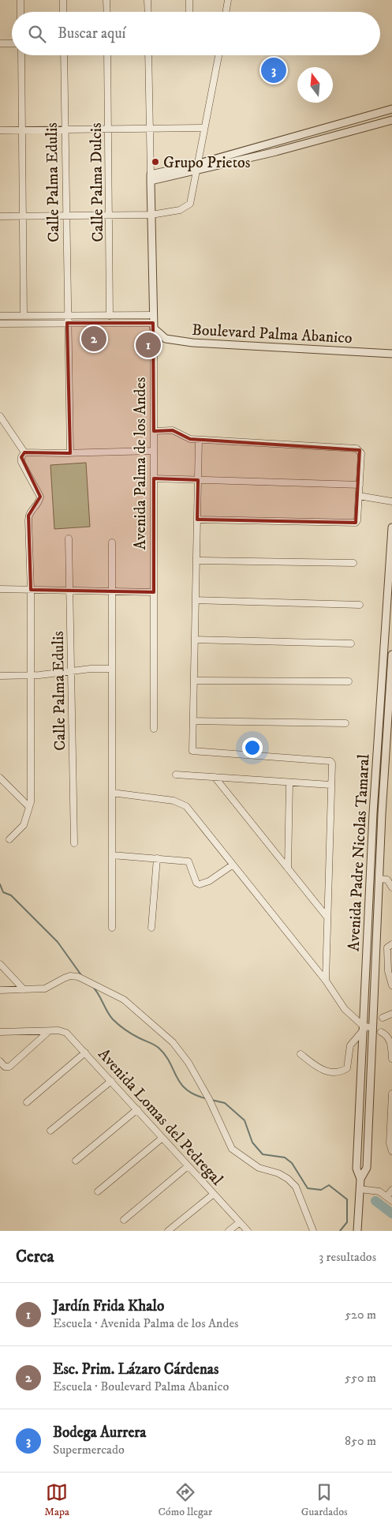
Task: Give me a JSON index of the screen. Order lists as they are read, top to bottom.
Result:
{
  "streets": {
    "street": [
      "Calle Palma Edulis",
      "Calle Palma Dulcis",
      "Boulevard Palma Abanico",
      "Avenida Palma de los Andes",
      "Avenida Padre Nicolas Tamaral",
      "Avenida Lomas del Pedregal"
    ]
  },
  "crossings": [
    ["Boulevard Palma Abanico", "Avenida Palma de los Andes"]
  ],
  "places": ["Grupo Prietos"],
  "north": "top",
  "page": {
    "search": "Buscar aquí",
    "pins": ["3", "2", "1"],
    "heading": ["Cerca", "3 resultados"],
    "list": [
      {
        "mark": "1",
        "name": "Jardín Frida Khalo",
        "note": "Escuela · Avenida Palma de los Andes",
        "value": "520 m"
      },
      {
        "mark": "2",
        "name": "Esc. Prim. Lázaro Cárdenas",
        "note": "Escuela · Boulevard Palma Abanico",
        "value": "550 m"
      },
      {
        "mark": "3",
        "name": "Bodega Aurrera",
        "note": "Supermercado",
        "value": "850 m"
      }
    ],
    "nav": ["Mapa", "Cómo llegar", "Guardados"]
  }
}
